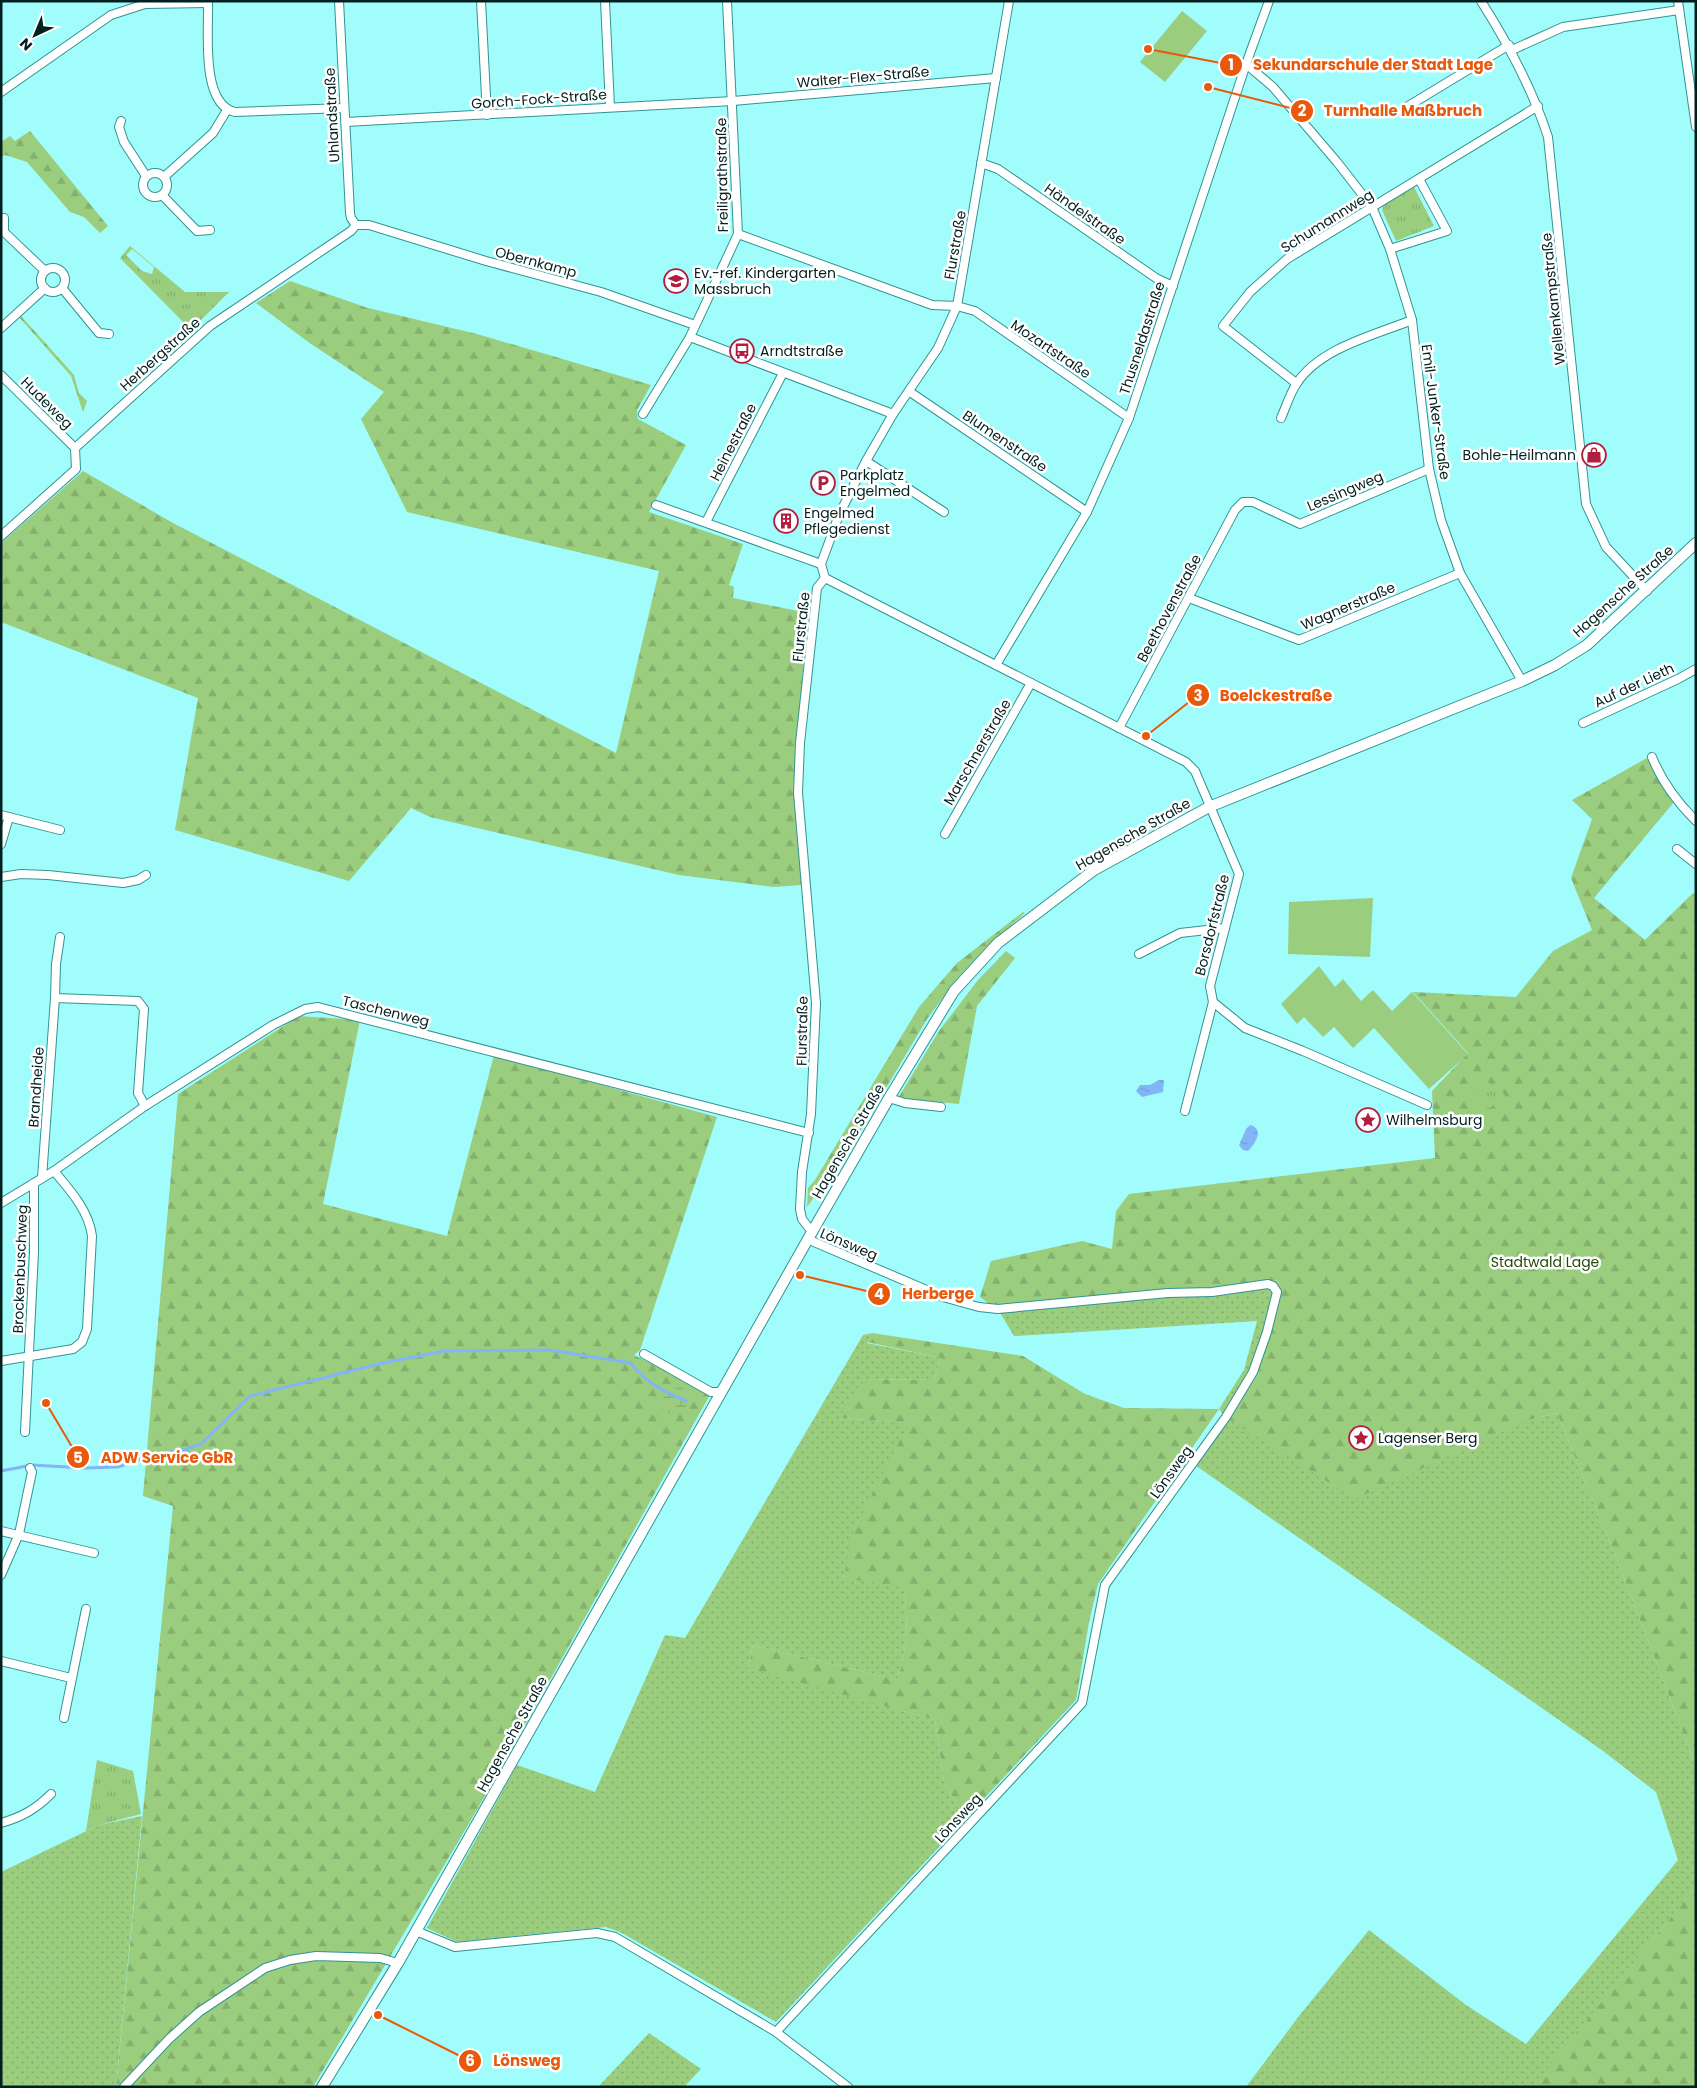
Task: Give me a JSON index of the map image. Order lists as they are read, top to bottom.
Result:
{
  "streets": {
    "street": [
      "Walter-Flex-Straße",
      "Gorch-Fock-Straße",
      "Uhlandstraße",
      "Freiligrathstraße",
      "Händelstraße",
      "Schumannweg",
      "Flurstraße",
      "Obernkamp",
      "Wellenkampstraße",
      "Thusneldastraße",
      "Mozartstraße",
      "Herbergstraße",
      "Hudeweg",
      "Emil-Junker-Straße",
      "Blumenstraße",
      "Heinestraße",
      "Lessingweg",
      "Hagensche Straße",
      "Wagnerstraße",
      "Beethovenstraße",
      "Auf der Lieth",
      "Marschnerstraße",
      "Borsdorfstraße",
      "Taschenweg",
      "Brandheide",
      "Lönsweg",
      "Brockenbuschweg"
    ]
  },
  "crossings": [
    ["Walter-Flex-Straße", "Gorch-Fock-Straße"],
    ["Walter-Flex-Straße", "Freiligrathstraße"],
    ["Walter-Flex-Straße", "Flurstraße"],
    ["Gorch-Fock-Straße", "Uhlandstraße"],
    ["Gorch-Fock-Straße", "Freiligrathstraße"],
    ["Uhlandstraße", "Obernkamp"],
    ["Uhlandstraße", "Herbergstraße"],
    ["Freiligrathstraße", "Obernkamp"],
    ["Freiligrathstraße", "Mozartstraße"],
    ["Händelstraße", "Flurstraße"],
    ["Händelstraße", "Thusneldastraße"],
    ["Schumannweg", "Wellenkampstraße"],
    ["Schumannweg", "Emil-Junker-Straße"],
    ["Flurstraße", "Mozartstraße"],
    ["Flurstraße", "Blumenstraße"],
    ["Flurstraße", "Hagensche Straße"],
    ["Flurstraße", "Borsdorfstraße"],
    ["Flurstraße", "Taschenweg"],
    ["Flurstraße", "Lönsweg"],
    ["Obernkamp", "Herbergstraße"],
    ["Wellenkampstraße", "Hagensche Straße"],
    ["Thusneldastraße", "Mozartstraße"],
    ["Thusneldastraße", "Emil-Junker-Straße"],
    ["Thusneldastraße", "Blumenstraße"],
    ["Thusneldastraße", "Borsdorfstraße"],
    ["Herbergstraße", "Hudeweg"],
    ["Emil-Junker-Straße", "Lessingweg"],
    ["Emil-Junker-Straße", "Hagensche Straße"],
    ["Emil-Junker-Straße", "Wagnerstraße"],
    ["Lessingweg", "Beethovenstraße"],
    ["Hagensche Straße", "Borsdorfstraße"],
    ["Hagensche Straße", "Lönsweg"],
    ["Wagnerstraße", "Beethovenstraße"],
    ["Beethovenstraße", "Borsdorfstraße"],
    ["Marschnerstraße", "Borsdorfstraße"],
    ["Taschenweg", "Brandheide"],
    ["Taschenweg", "Brockenbuschweg"]
  ],
  "parks": ["Stadtwald Lage"],
  "places": {
    "other": [
      "Sekundarschule der Stadt Lage",
      "Turnhalle Maßbruch",
      "Boelckestraße",
      "Herberge",
      "ADW Service GbR",
      "Lönsweg"
    ],
    "school or university": ["Ev.-ref. Kindergarten Massbruch"],
    "bus stop": ["Arndtstraße"],
    "shop": ["Bohle-Heilmann"],
    "parking": ["Parkplatz Engelmed"],
    "building": ["Engelmed Pflegedienst"],
    "place": ["Wilhelmsburg", "Lagenser Berg"]
  },
  "north": "bottom left"
}
